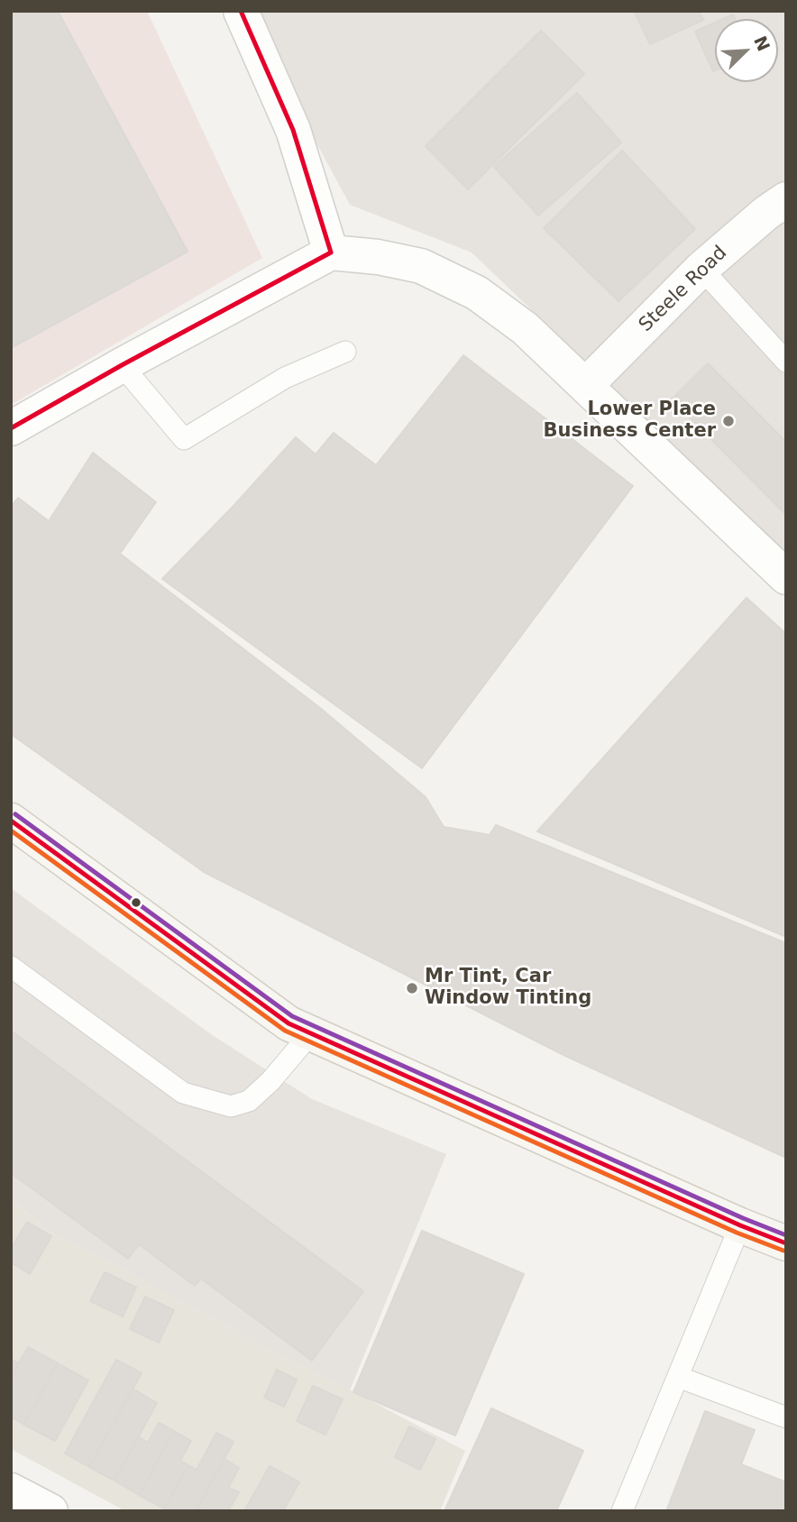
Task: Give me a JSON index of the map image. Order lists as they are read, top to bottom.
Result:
{
  "streets": {
    "street": ["Steele Road"]
  },
  "places": ["Lower Place Business Center", "Mr Tint, Car Window Tinting"],
  "north": "top right"
}
